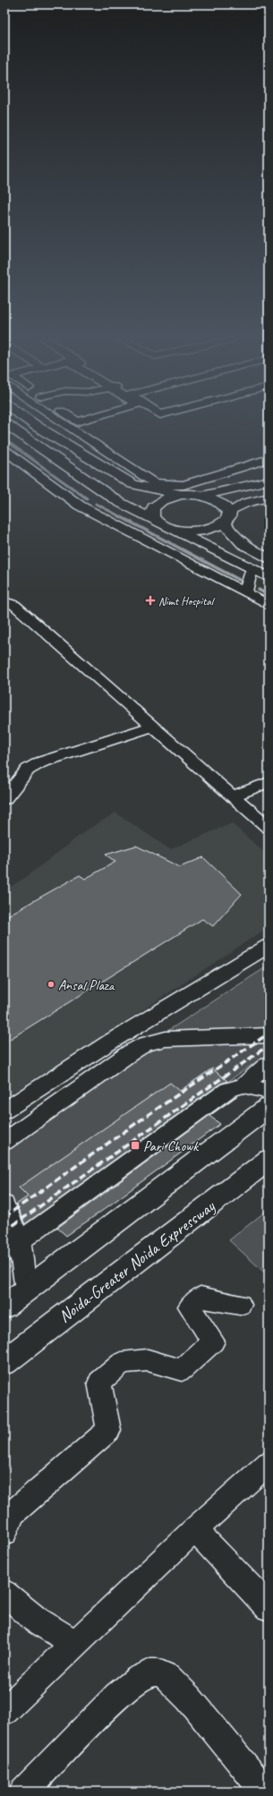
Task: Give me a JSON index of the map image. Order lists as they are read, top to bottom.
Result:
{
  "streets": {
    "main road": ["Noida-Greater Noida Expressway"]
  },
  "places": {
    "health": ["Nimt Hospital"],
    "other": ["Ansal Plaza"],
    "transit": ["Pari Chowk"]
  }
}
